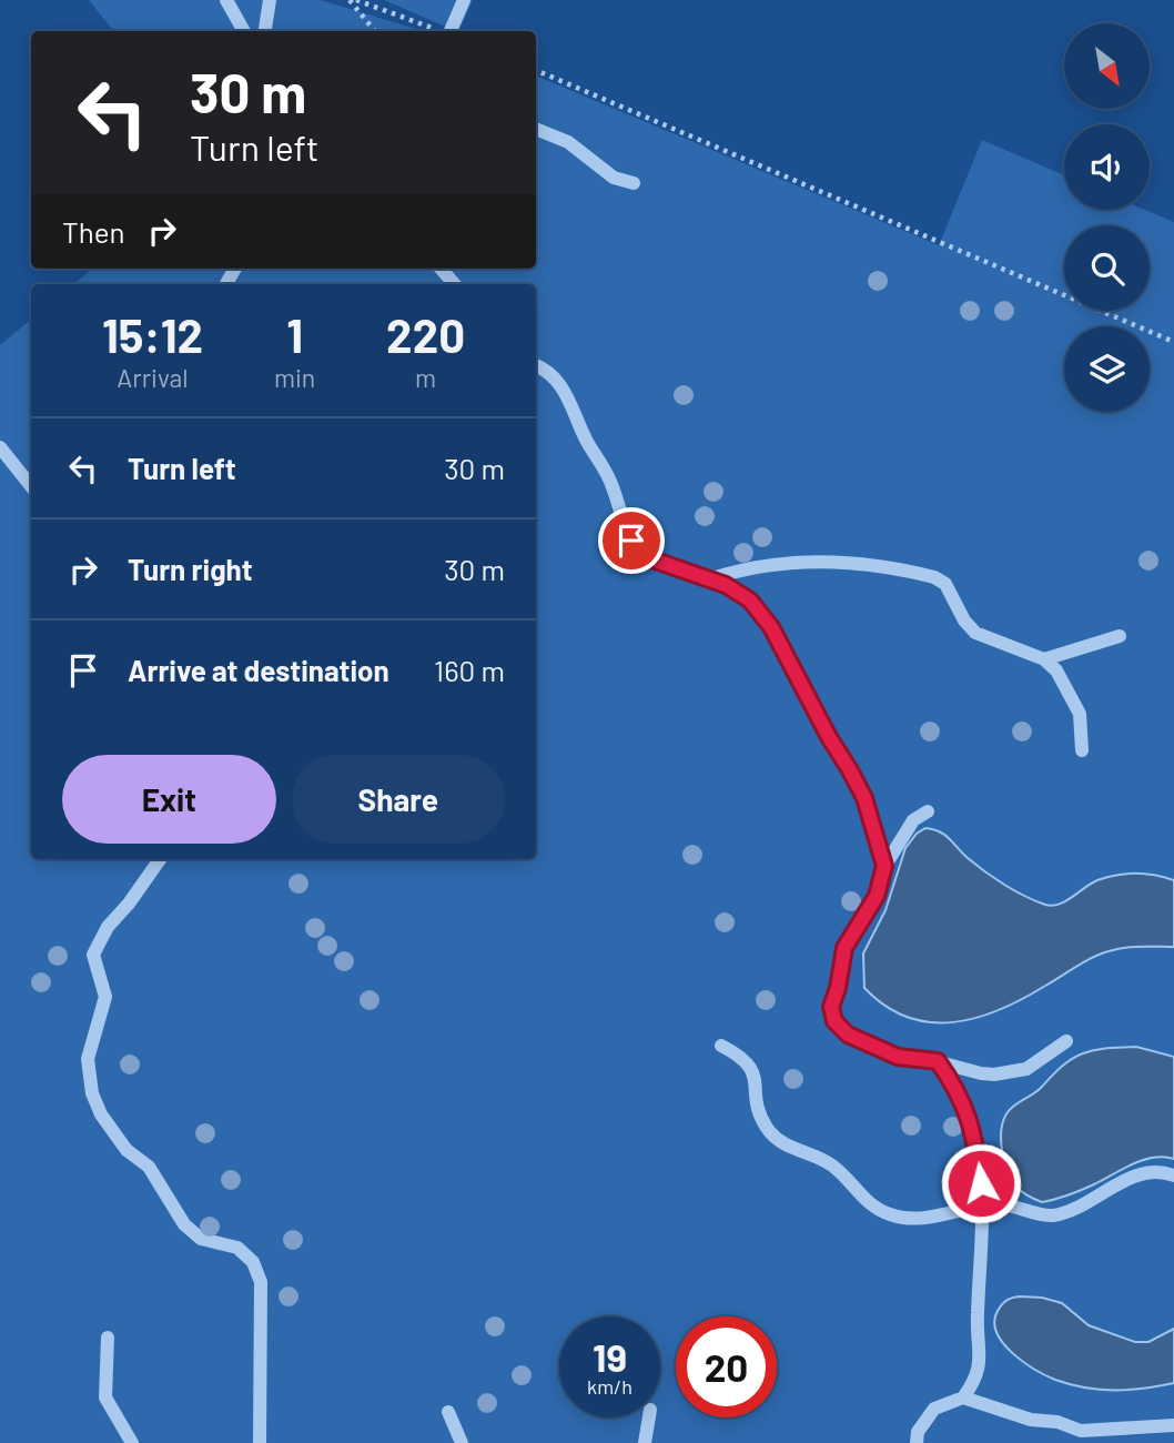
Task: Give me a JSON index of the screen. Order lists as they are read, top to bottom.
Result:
{
  "north": "bottom right",
  "page": {
    "turn": ["30 m", "Turn left"],
    "then": "Then",
    "eta": [
      "15:12",
      "Arrival",
      "1",
      "min",
      "220",
      "m"
    ],
    "list": [
      {
        "name": "Turn left",
        "value": "30 m"
      },
      {
        "name": "Turn right",
        "value": "30 m"
      },
      {
        "name": "Arrive at destination",
        "value": "160 m"
      }
    ],
    "buttons": ["Exit", "Share"],
    "speed": "19 km/h",
    "limit": "20"
  }
}
